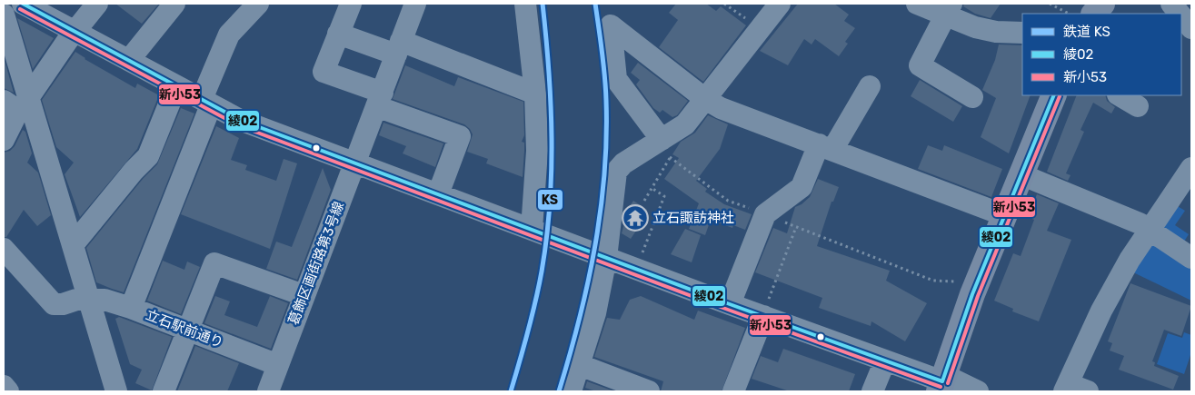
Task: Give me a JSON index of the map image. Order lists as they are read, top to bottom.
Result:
{
  "streets": {
    "street": ["葛飾区画街路第3号線", "立石駅前通り"]
  },
  "crossings": [
    ["葛飾区画街路第3号線", "立石駅前通り"]
  ],
  "places": {
    "temple": ["立石諏訪神社"]
  },
  "lines": ["rail line KS", "transit line 綾02", "transit line 新小53"],
  "legend": ["鉄道 KS", "綾02", "新小53"]
}
